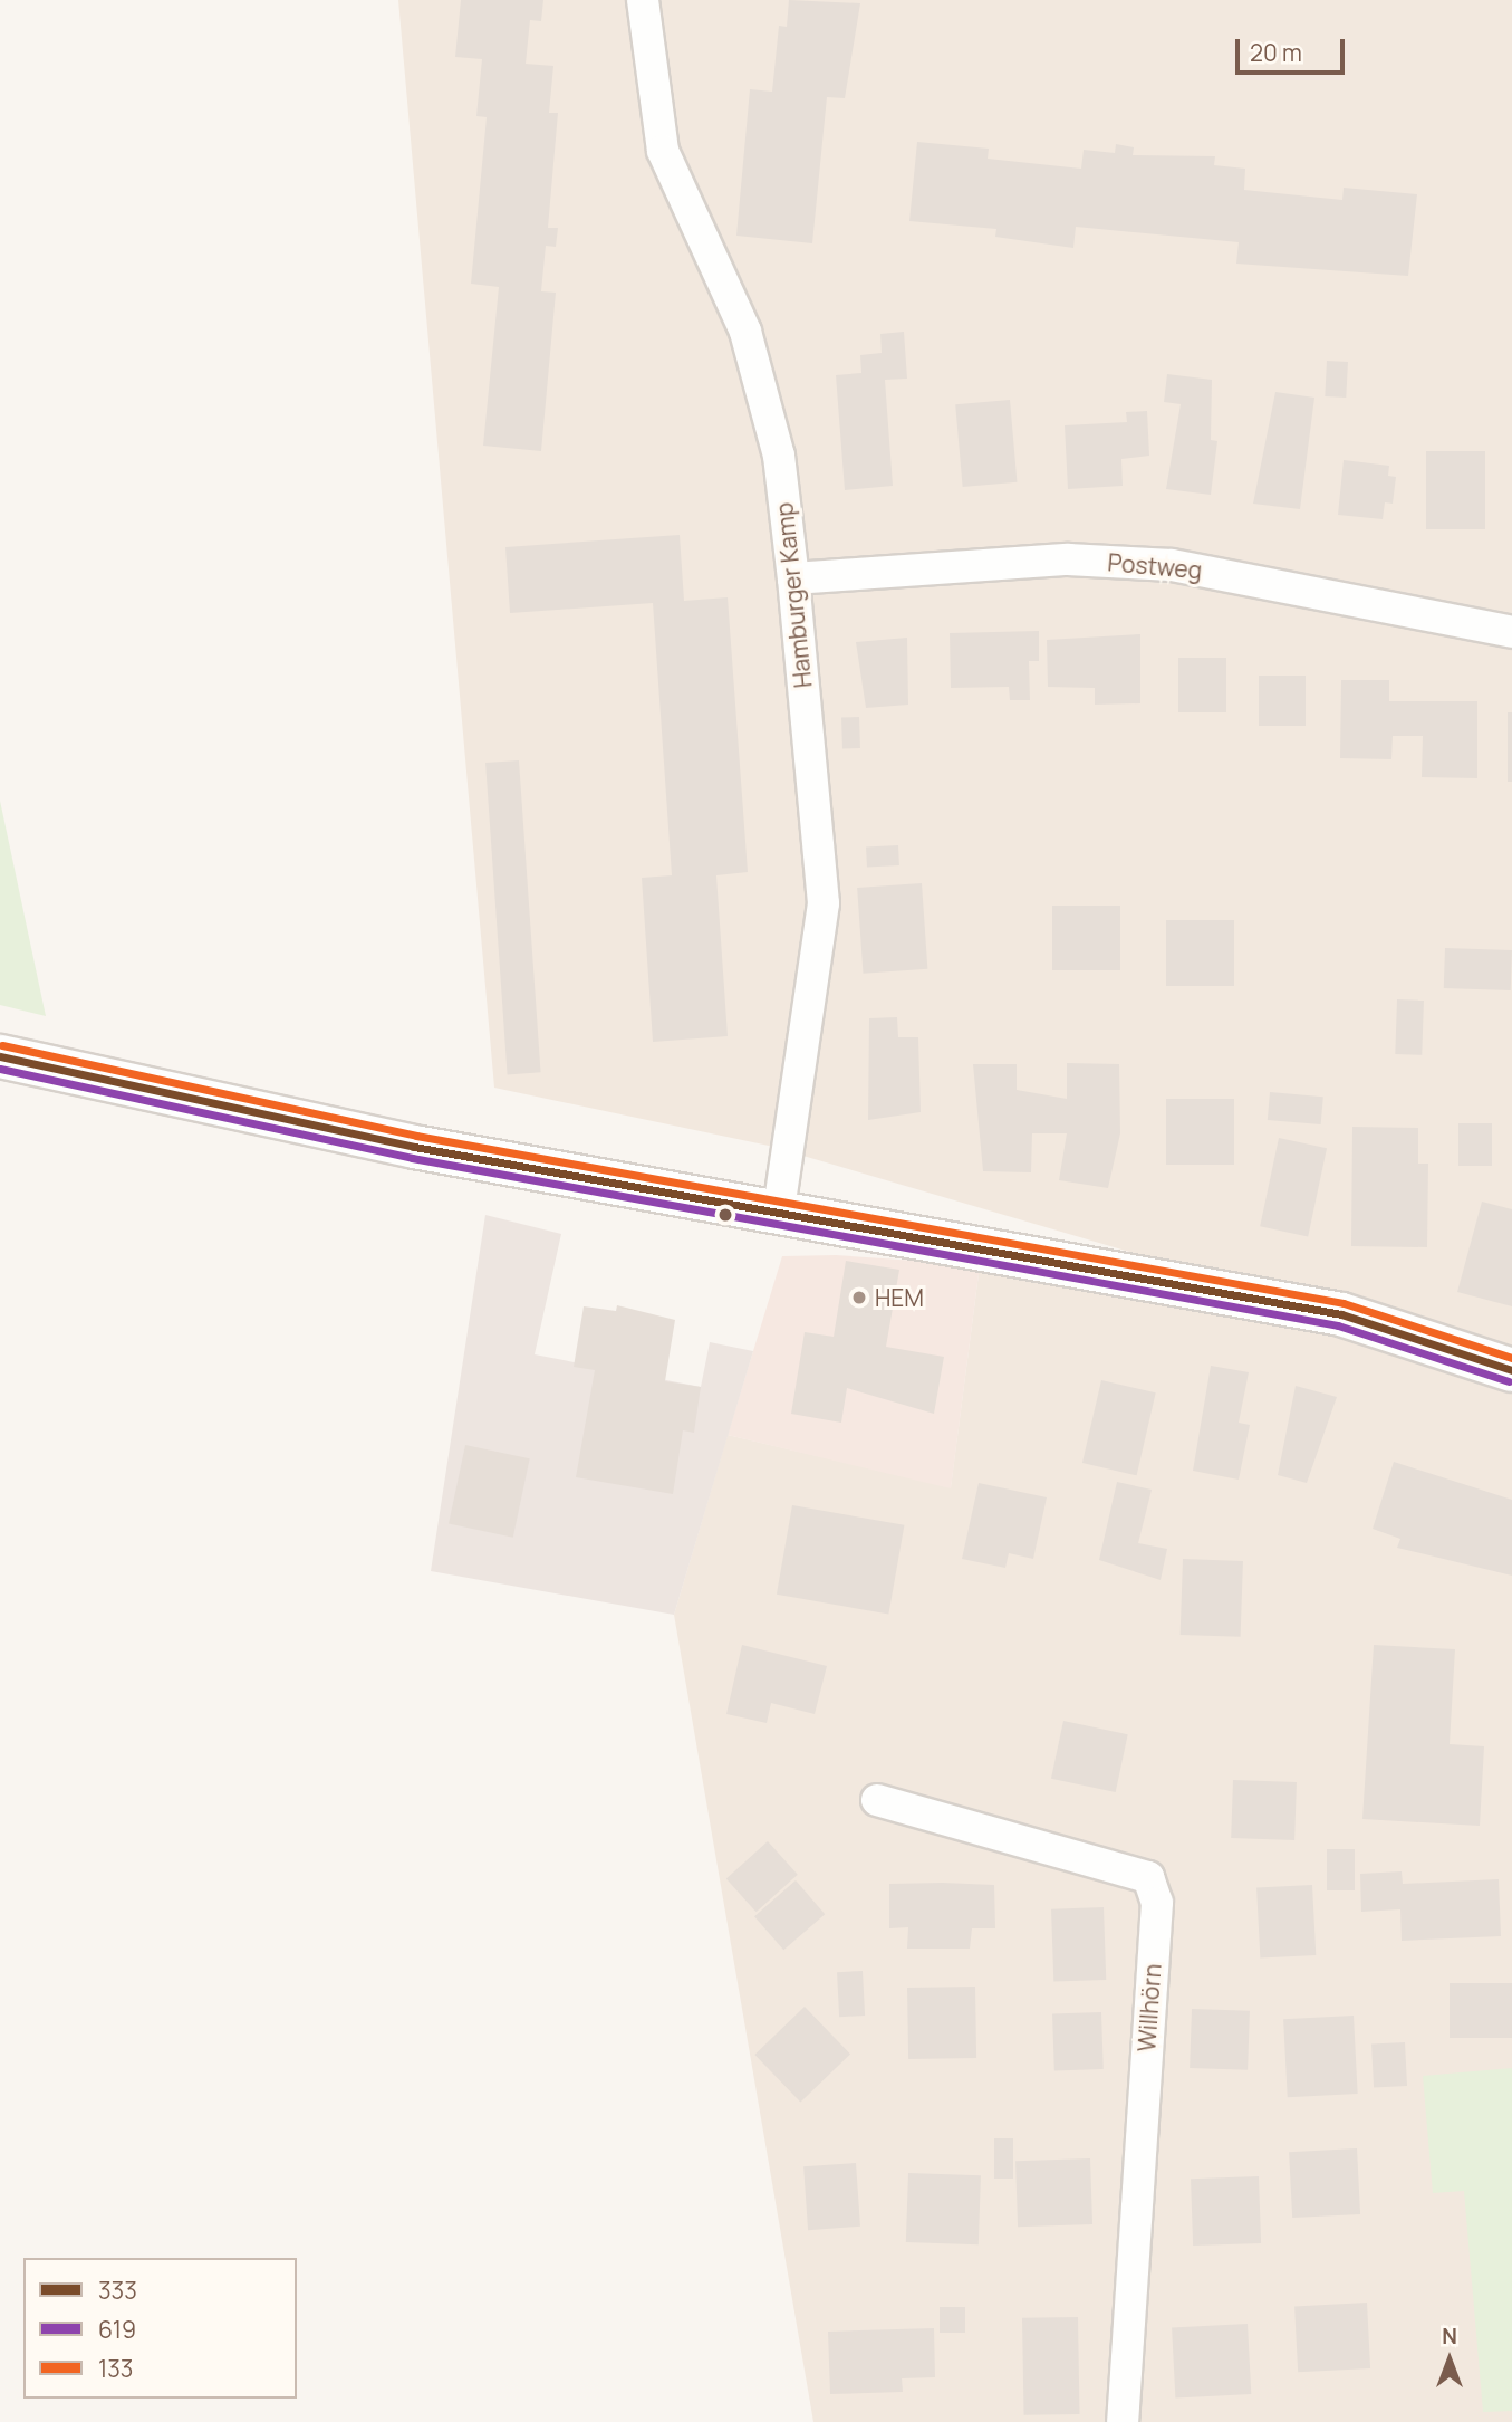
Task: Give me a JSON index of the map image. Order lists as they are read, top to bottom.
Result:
{
  "streets": {
    "street": ["Postweg", "Hamburger Kamp", "Willhörn"]
  },
  "crossings": [
    ["Postweg", "Hamburger Kamp"]
  ],
  "places": ["HEM"],
  "lines": ["transit line 133", "transit line 333", "transit line 619"],
  "legend": ["333", "619", "133"],
  "scale_bar": "20 m",
  "north": "top"
}
